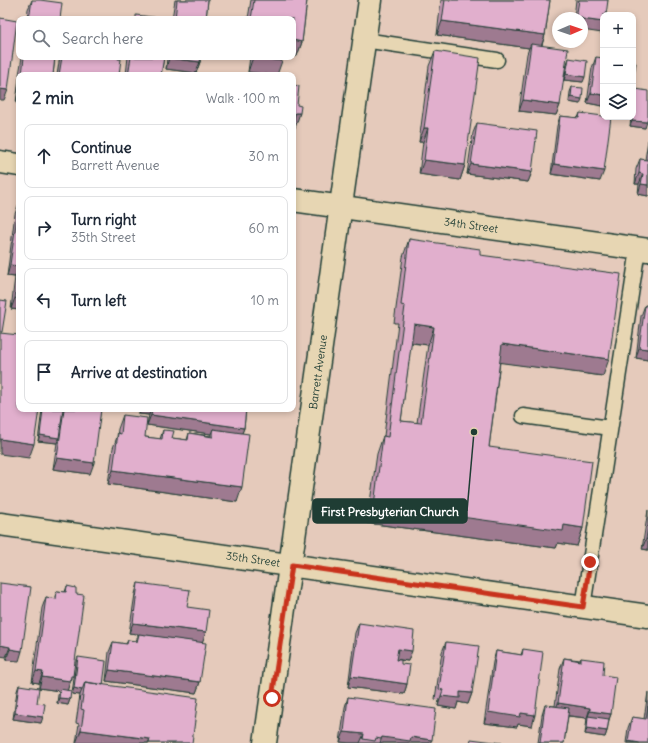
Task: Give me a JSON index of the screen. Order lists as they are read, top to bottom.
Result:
{
  "streets": {
    "street": ["34th Street", "Barrett Avenue", "35th Street"]
  },
  "crossings": [
    ["34th Street", "Barrett Avenue"],
    ["Barrett Avenue", "35th Street"]
  ],
  "places": ["First Presbyterian Church"],
  "north": "right",
  "page": {
    "map_buttons": ["+", "−"],
    "search": "Search here",
    "heading": ["2 min", "Walk · 100 m"],
    "list": [
      ["Continue", "Barrett Avenue", "30 m"],
      ["Turn right", "35th Street", "60 m"],
      ["Turn left", "10 m"],
      "Arrive at destination"
    ]
  }
}
